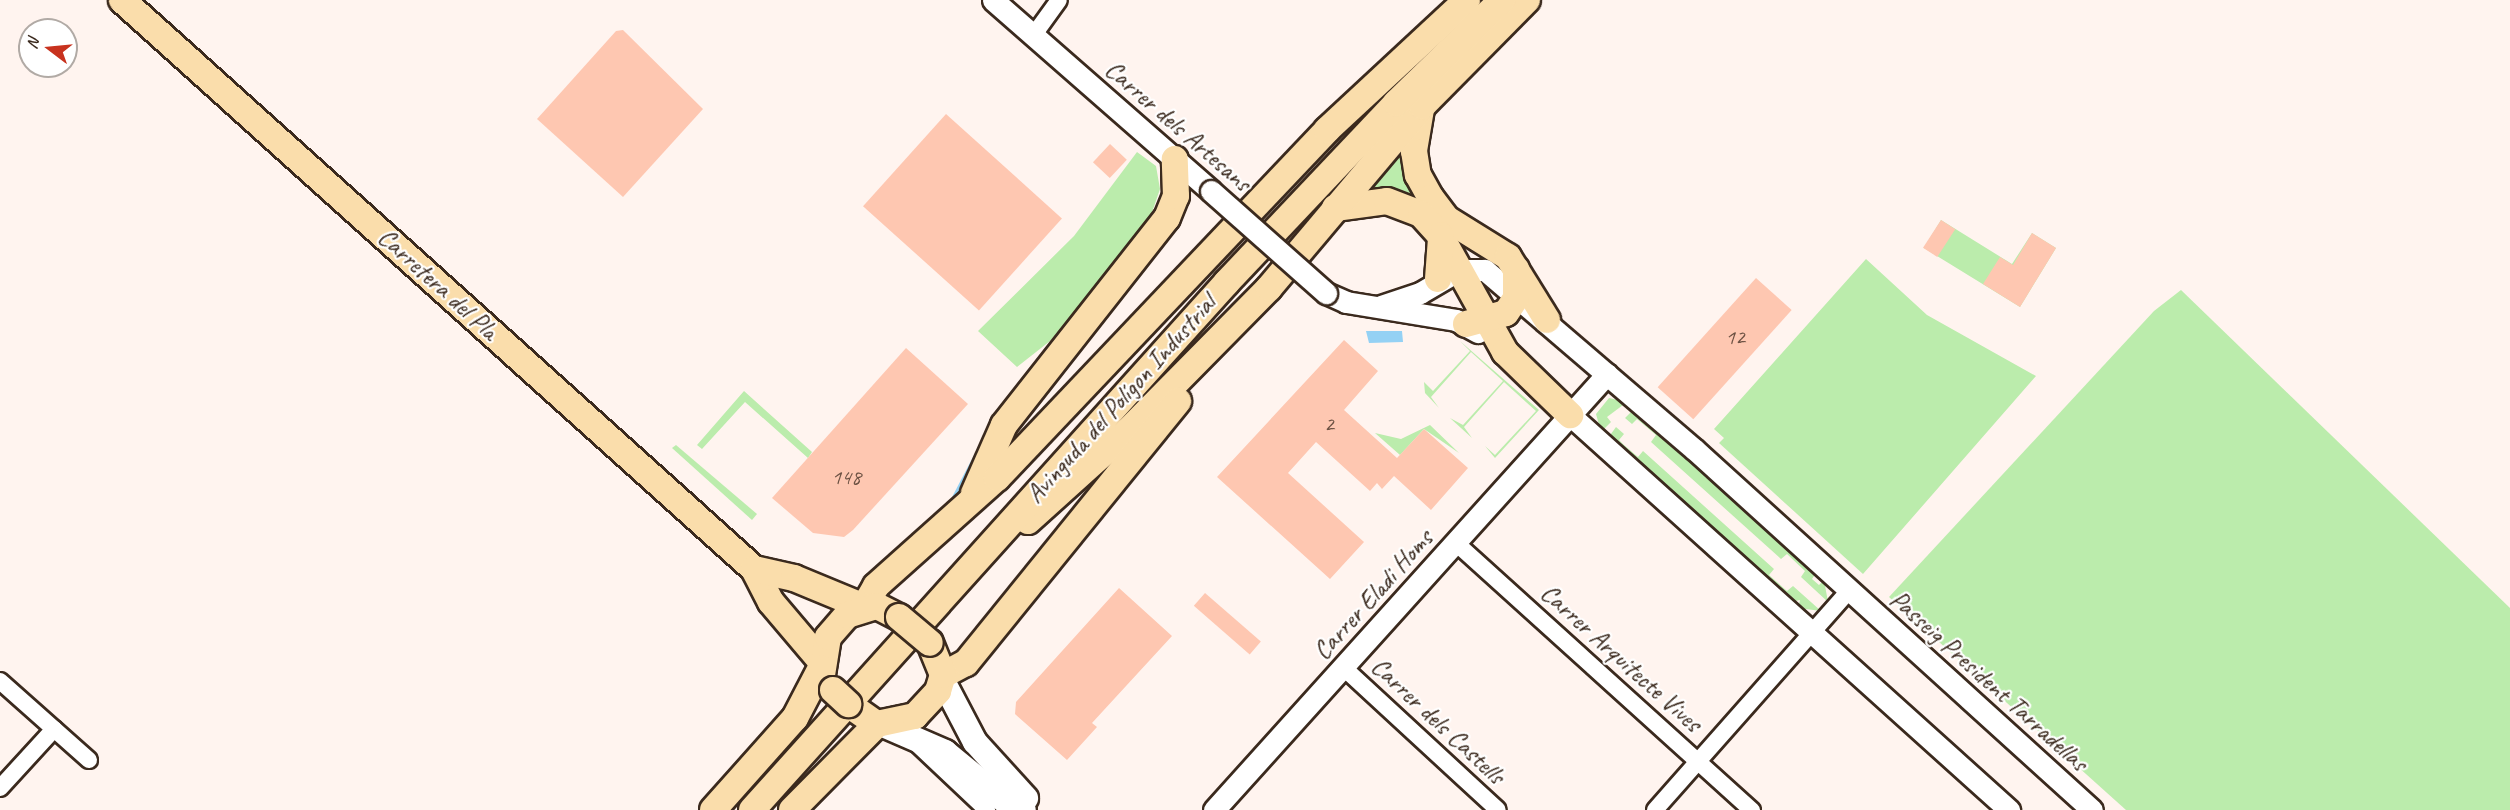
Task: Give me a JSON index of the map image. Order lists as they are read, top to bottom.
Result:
{
  "streets": {
    "main road": ["Carretera del Pla", "Avinguda del Polígon Industrial"],
    "street": [
      "Carrer dels Artesans",
      "Carrer Eladi Homs",
      "Carrer Arquitecte Vives",
      "Passeig President Tarradellas",
      "Carrer dels Castells"
    ]
  },
  "crossings": [
    ["Carrer Eladi Homs", "Carrer Arquitecte Vives"],
    ["Carrer Eladi Homs", "Passeig President Tarradellas"],
    ["Carrer Eladi Homs", "Carrer dels Castells"],
    ["Carrer Arquitecte Vives", "Passeig President Tarradellas"]
  ],
  "house_numbers": ["12", "2", "148"],
  "north": "left"
}
